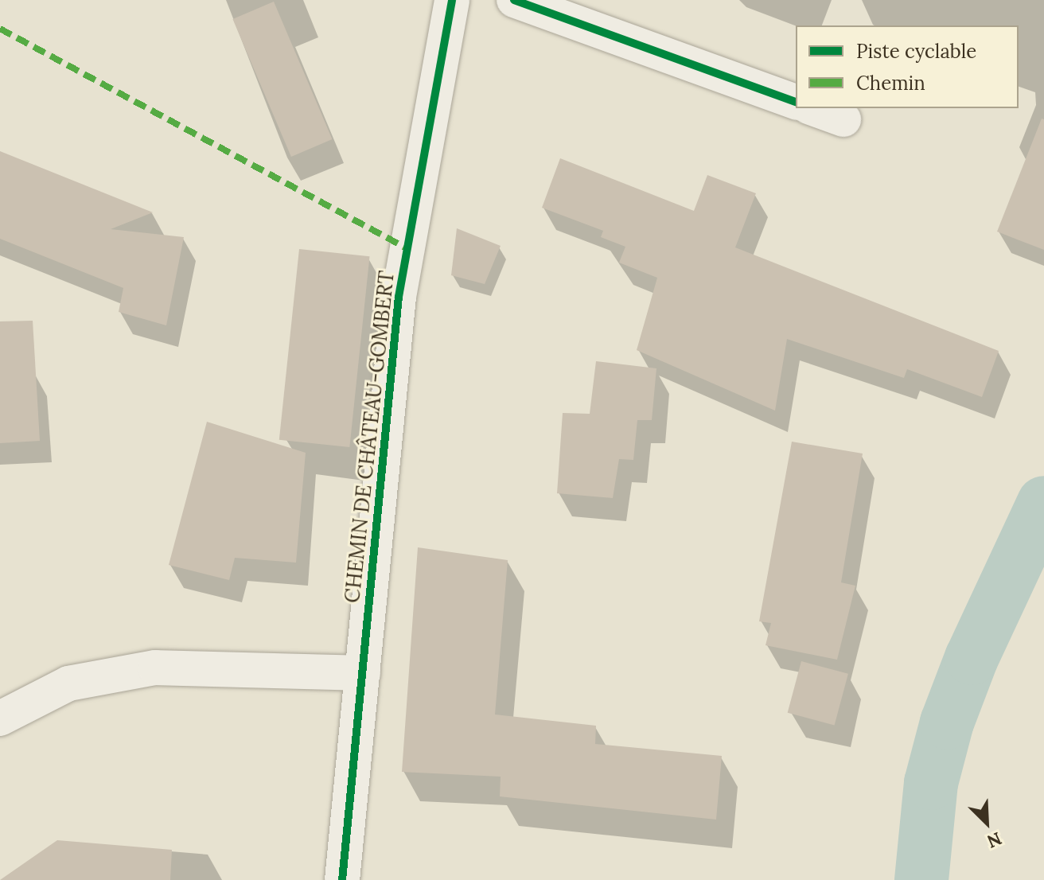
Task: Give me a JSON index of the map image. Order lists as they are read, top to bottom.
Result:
{
  "streets": {
    "street": ["CHEMIN DE CHÂTEAU-GOMBERT"]
  },
  "legend": ["Piste cyclable", "Chemin"],
  "north": "bottom right"
}
